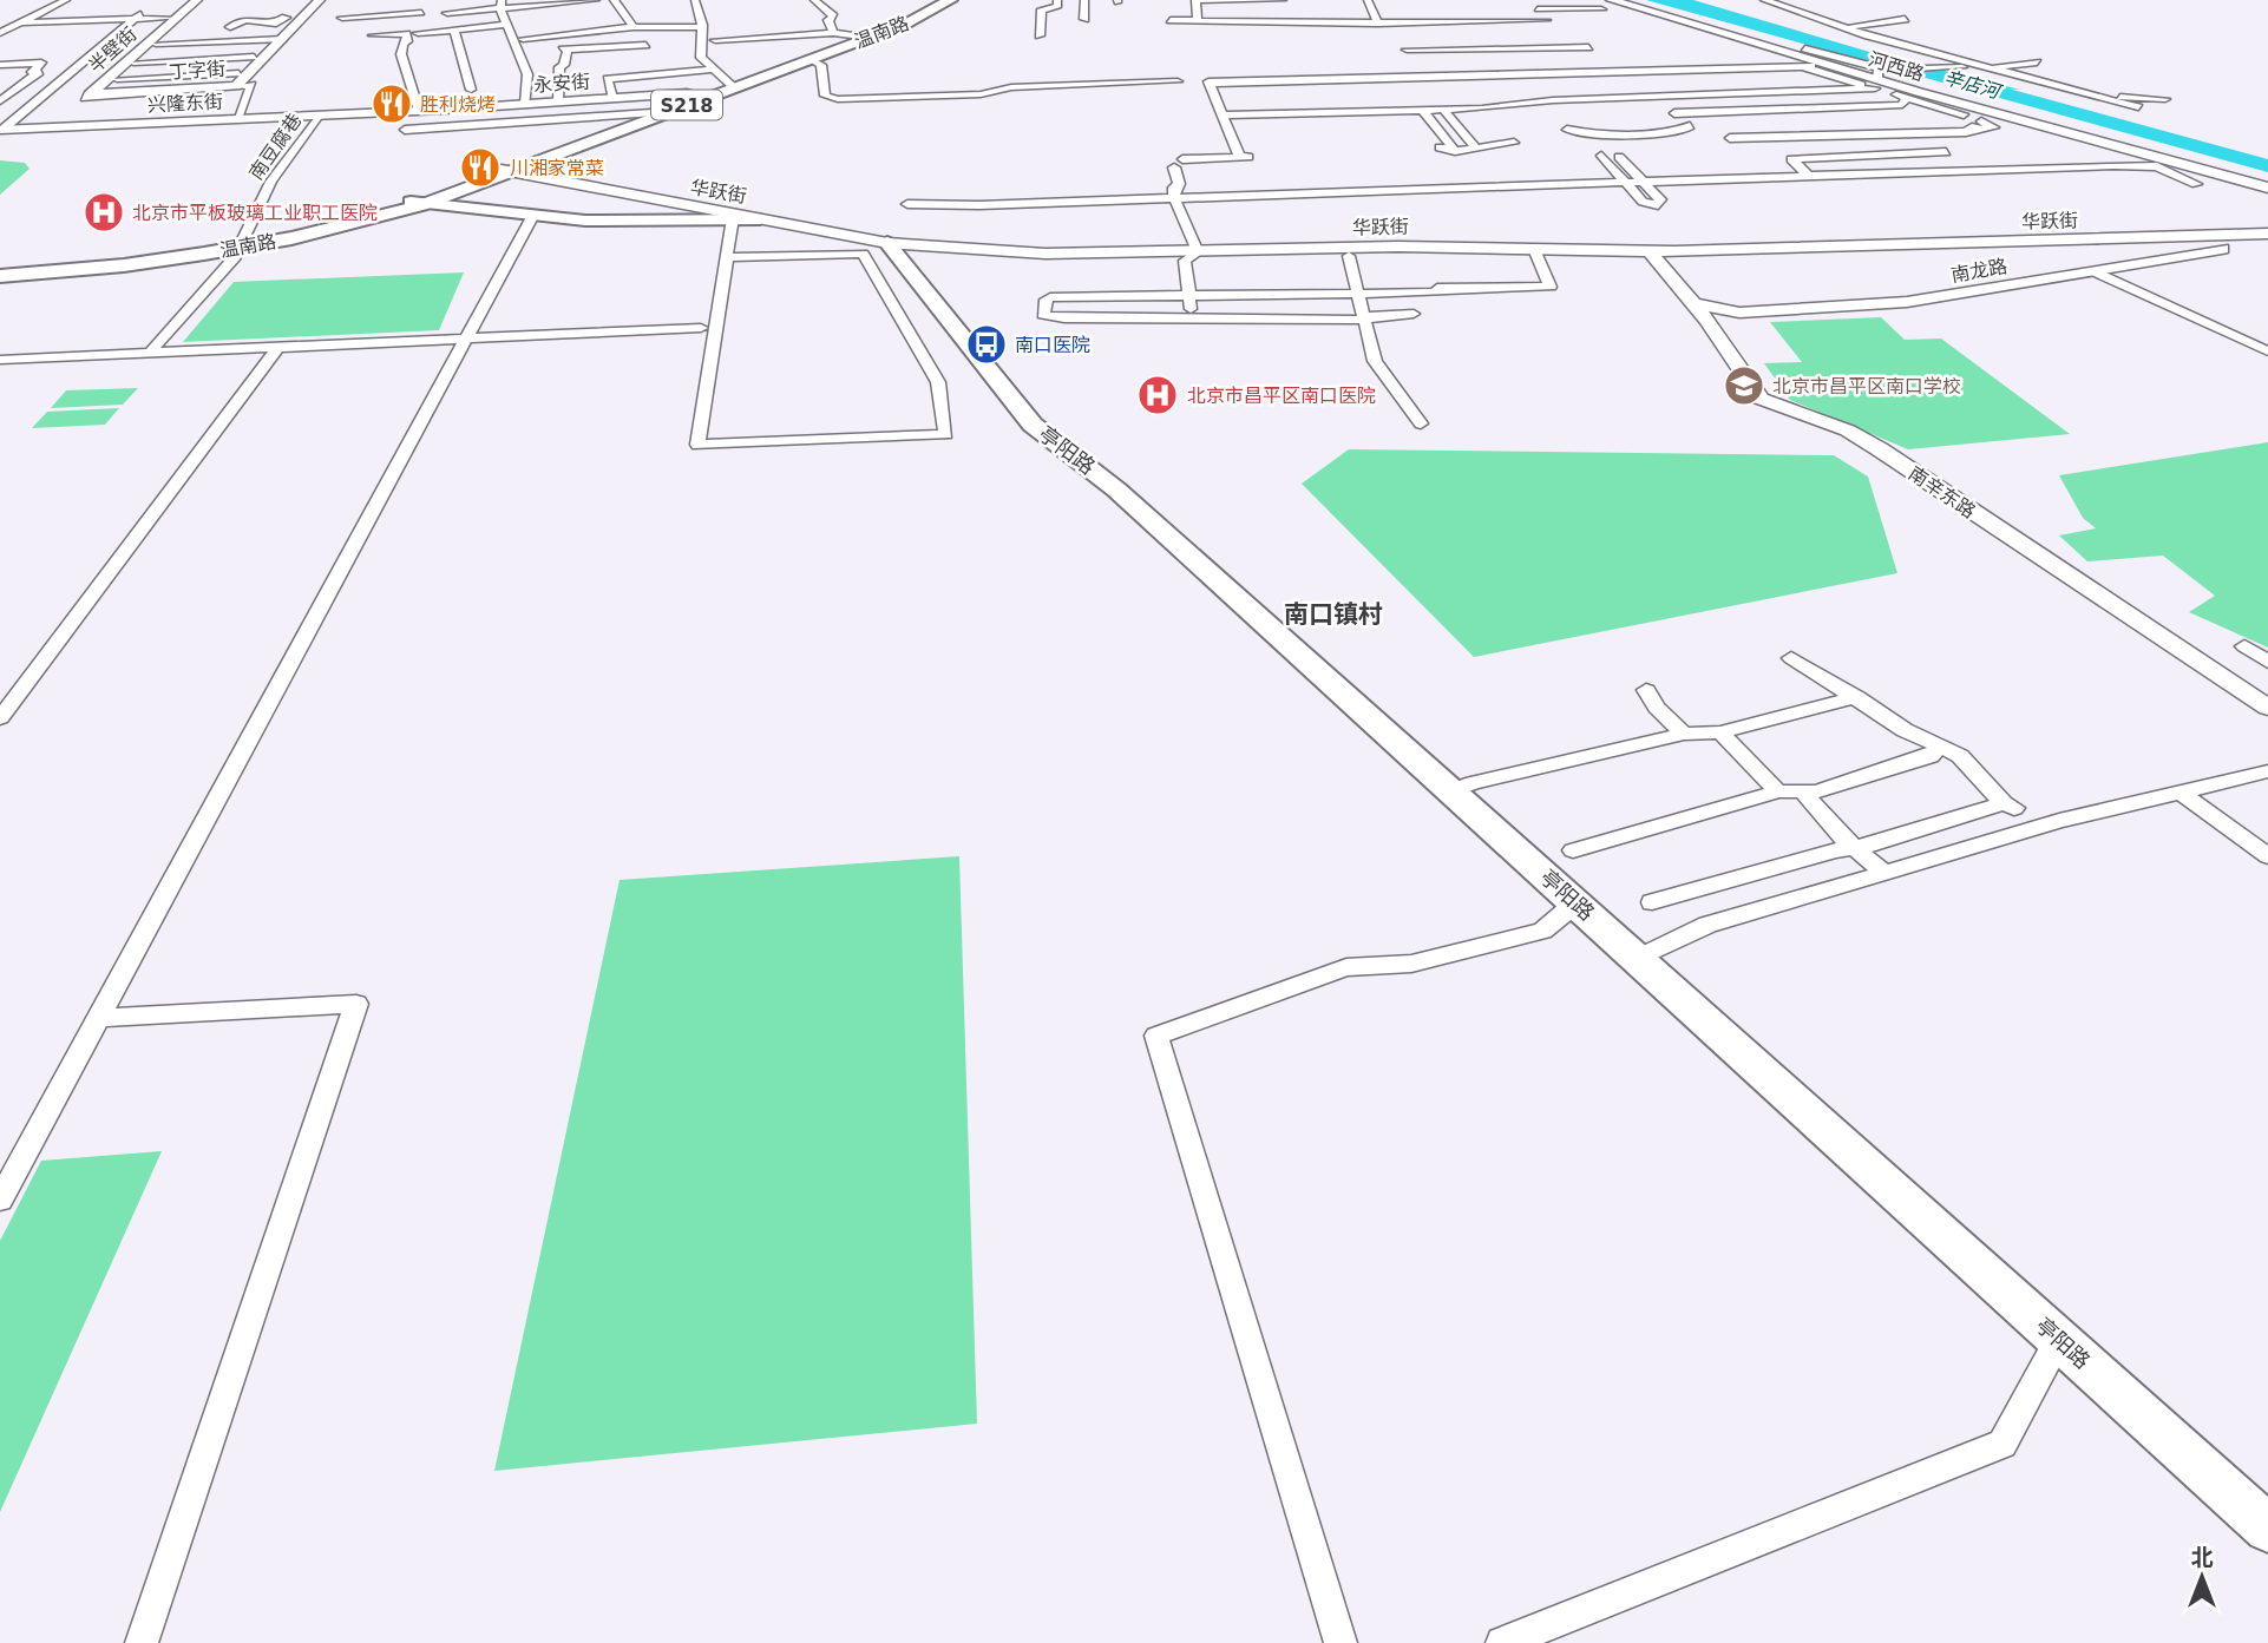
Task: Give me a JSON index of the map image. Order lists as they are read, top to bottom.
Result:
{
  "streets": {
    "main road": ["温南路", "S218", "亭阳路"],
    "street": [
      "半壁街",
      "河西路",
      "丁字街",
      "永安街",
      "兴隆东街",
      "南豆腐巷",
      "华跃街",
      "南龙路",
      "南辛东路"
    ]
  },
  "crossings": [
    ["温南路", "永安街"],
    ["温南路", "南豆腐巷"],
    ["温南路", "华跃街"],
    ["半壁街", "丁字街"],
    ["永安街", "兴隆东街"],
    ["永安街", "南豆腐巷"],
    ["兴隆东街", "南豆腐巷"],
    ["华跃街", "南龙路"],
    ["华跃街", "亭阳路"],
    ["华跃街", "南辛东路"],
    ["南龙路", "南辛东路"]
  ],
  "districts": ["南口镇村"],
  "water": ["辛店河"],
  "places": {
    "restaurant": ["胜利烧烤", "川湘家常菜"],
    "hospital": ["北京市平板玻璃工业职工医院", "北京市昌平区南口医院"],
    "bus stop": ["南口医院"],
    "school or university": ["北京市昌平区南口学校"]
  },
  "north": "top"
}
